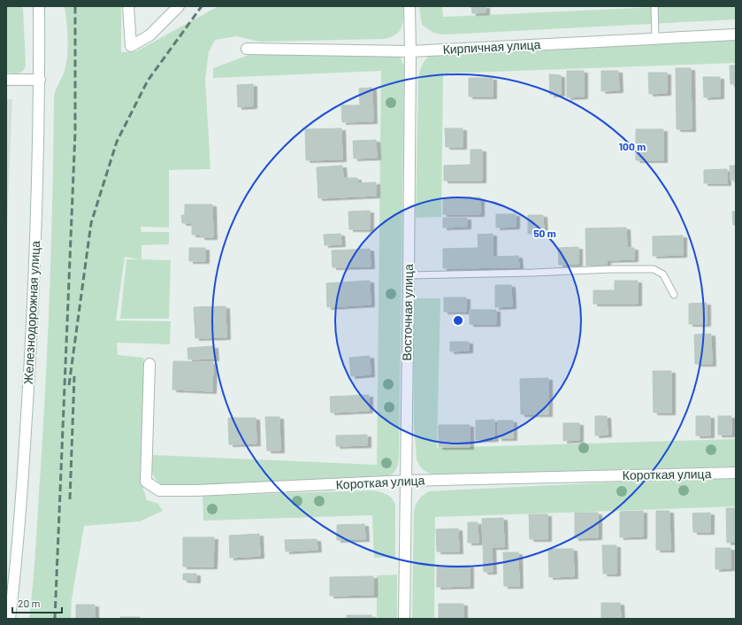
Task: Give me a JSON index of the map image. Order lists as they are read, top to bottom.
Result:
{
  "streets": {
    "street": [
      "Кирпичная улица",
      "Железнодорожная улица",
      "Восточная улица",
      "Короткая улица"
    ]
  },
  "crossings": [
    ["Кирпичная улица", "Восточная улица"],
    ["Восточная улица", "Короткая улица"]
  ],
  "scale_bar": "20 m",
  "rings": ["100 m", "50 m"]
}
